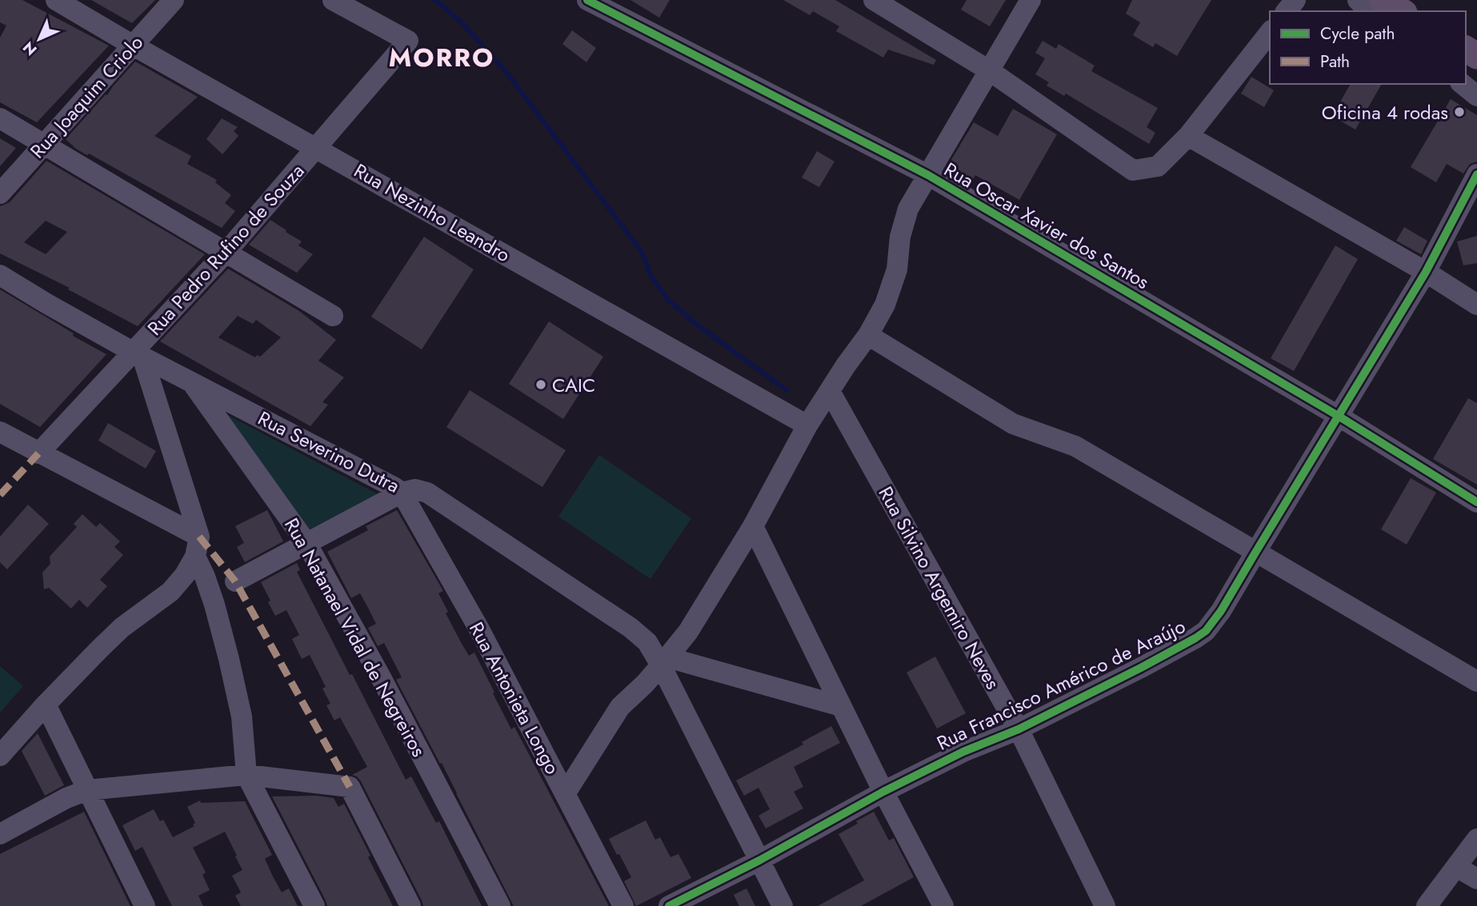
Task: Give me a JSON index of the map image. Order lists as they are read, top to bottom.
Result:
{
  "streets": {
    "street": [
      "Rua Joaquim Criolo",
      "Rua Nezinho Leandro",
      "Rua Oscar Xavier dos Santos",
      "Rua Pedro Rufino de Souza",
      "Rua Severino Dutra",
      "Rua Silvino Argemiro Neves",
      "Rua Natanael Vidal de Negreiros",
      "Rua Francisco Américo de Araújo",
      "Rua Antonieta Longo"
    ]
  },
  "crossings": [
    ["Rua Joaquim Criolo", "Rua Nezinho Leandro"],
    ["Rua Nezinho Leandro", "Rua Pedro Rufino de Souza"],
    ["Rua Oscar Xavier dos Santos", "Rua Francisco Américo de Araújo"],
    ["Rua Pedro Rufino de Souza", "Rua Severino Dutra"],
    ["Rua Severino Dutra", "Rua Natanael Vidal de Negreiros"],
    ["Rua Severino Dutra", "Rua Francisco Américo de Araújo"],
    ["Rua Severino Dutra", "Rua Antonieta Longo"],
    ["Rua Silvino Argemiro Neves", "Rua Francisco Américo de Araújo"]
  ],
  "districts": ["MORRO"],
  "places": ["Oficina 4 rodas", "CAIC"],
  "legend": ["Cycle path", "Path"],
  "north": "bottom left"
}
